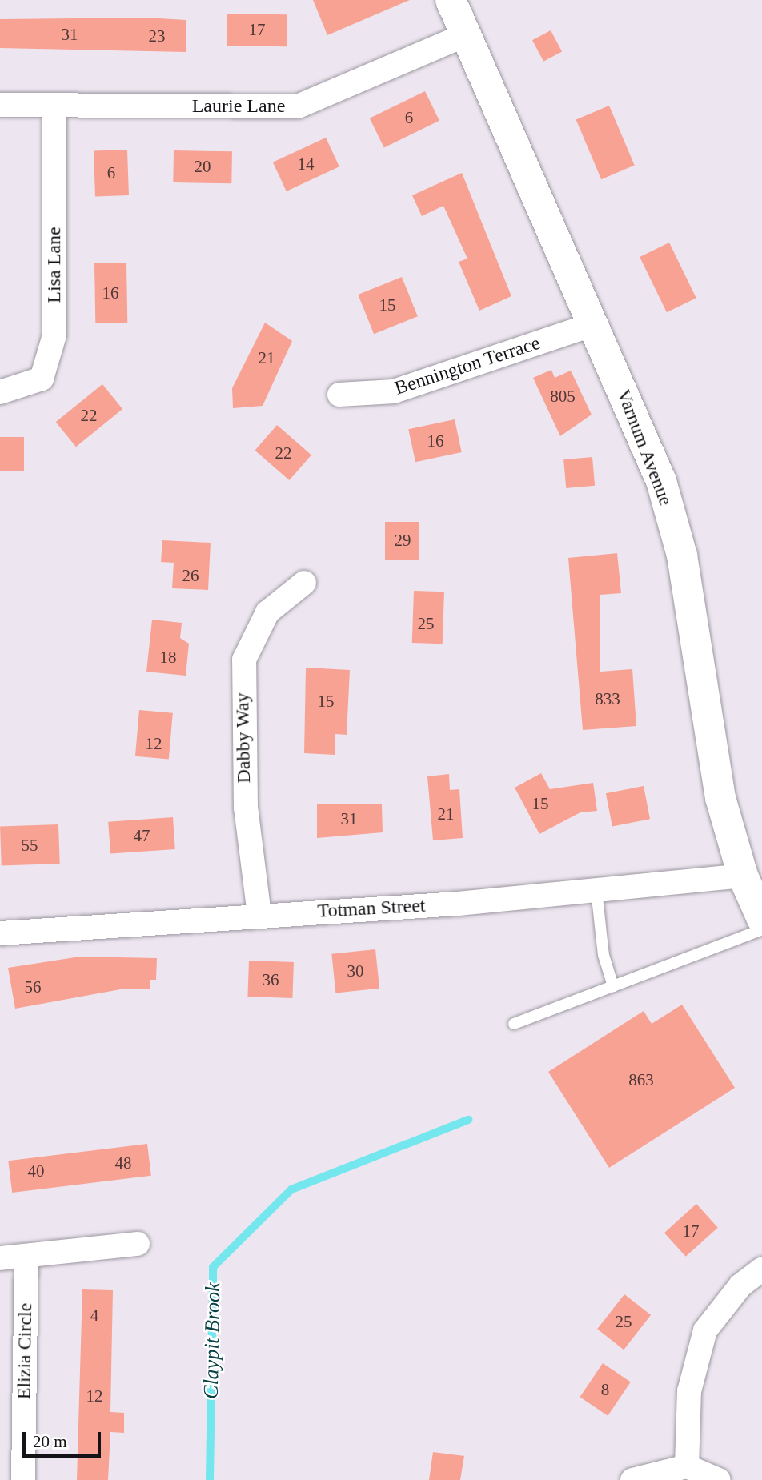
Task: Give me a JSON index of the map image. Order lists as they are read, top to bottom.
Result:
{
  "streets": {
    "main road": ["Varnum Avenue"],
    "street": [
      "Laurie Lane",
      "Lisa Lane",
      "Bennington Terrace",
      "Dabby Way",
      "Totman Street",
      "Elizia Circle"
    ]
  },
  "crossings": [
    ["Laurie Lane", "Lisa Lane"],
    ["Laurie Lane", "Varnum Avenue"],
    ["Bennington Terrace", "Varnum Avenue"],
    ["Varnum Avenue", "Totman Street"],
    ["Dabby Way", "Totman Street"]
  ],
  "water": ["Claypit Brook"],
  "house_numbers": [
    "17",
    "31",
    "23",
    "6",
    "14",
    "20",
    "6",
    "16",
    "15",
    "21",
    "805",
    "22",
    "16",
    "22",
    "29",
    "26",
    "25",
    "18",
    "833",
    "15",
    "12",
    "15",
    "21",
    "31",
    "47",
    "55",
    "30",
    "36",
    "56",
    "863",
    "48",
    "40",
    "17",
    "4",
    "25",
    "8",
    "12"
  ],
  "scale_bar": "20 m"
}
